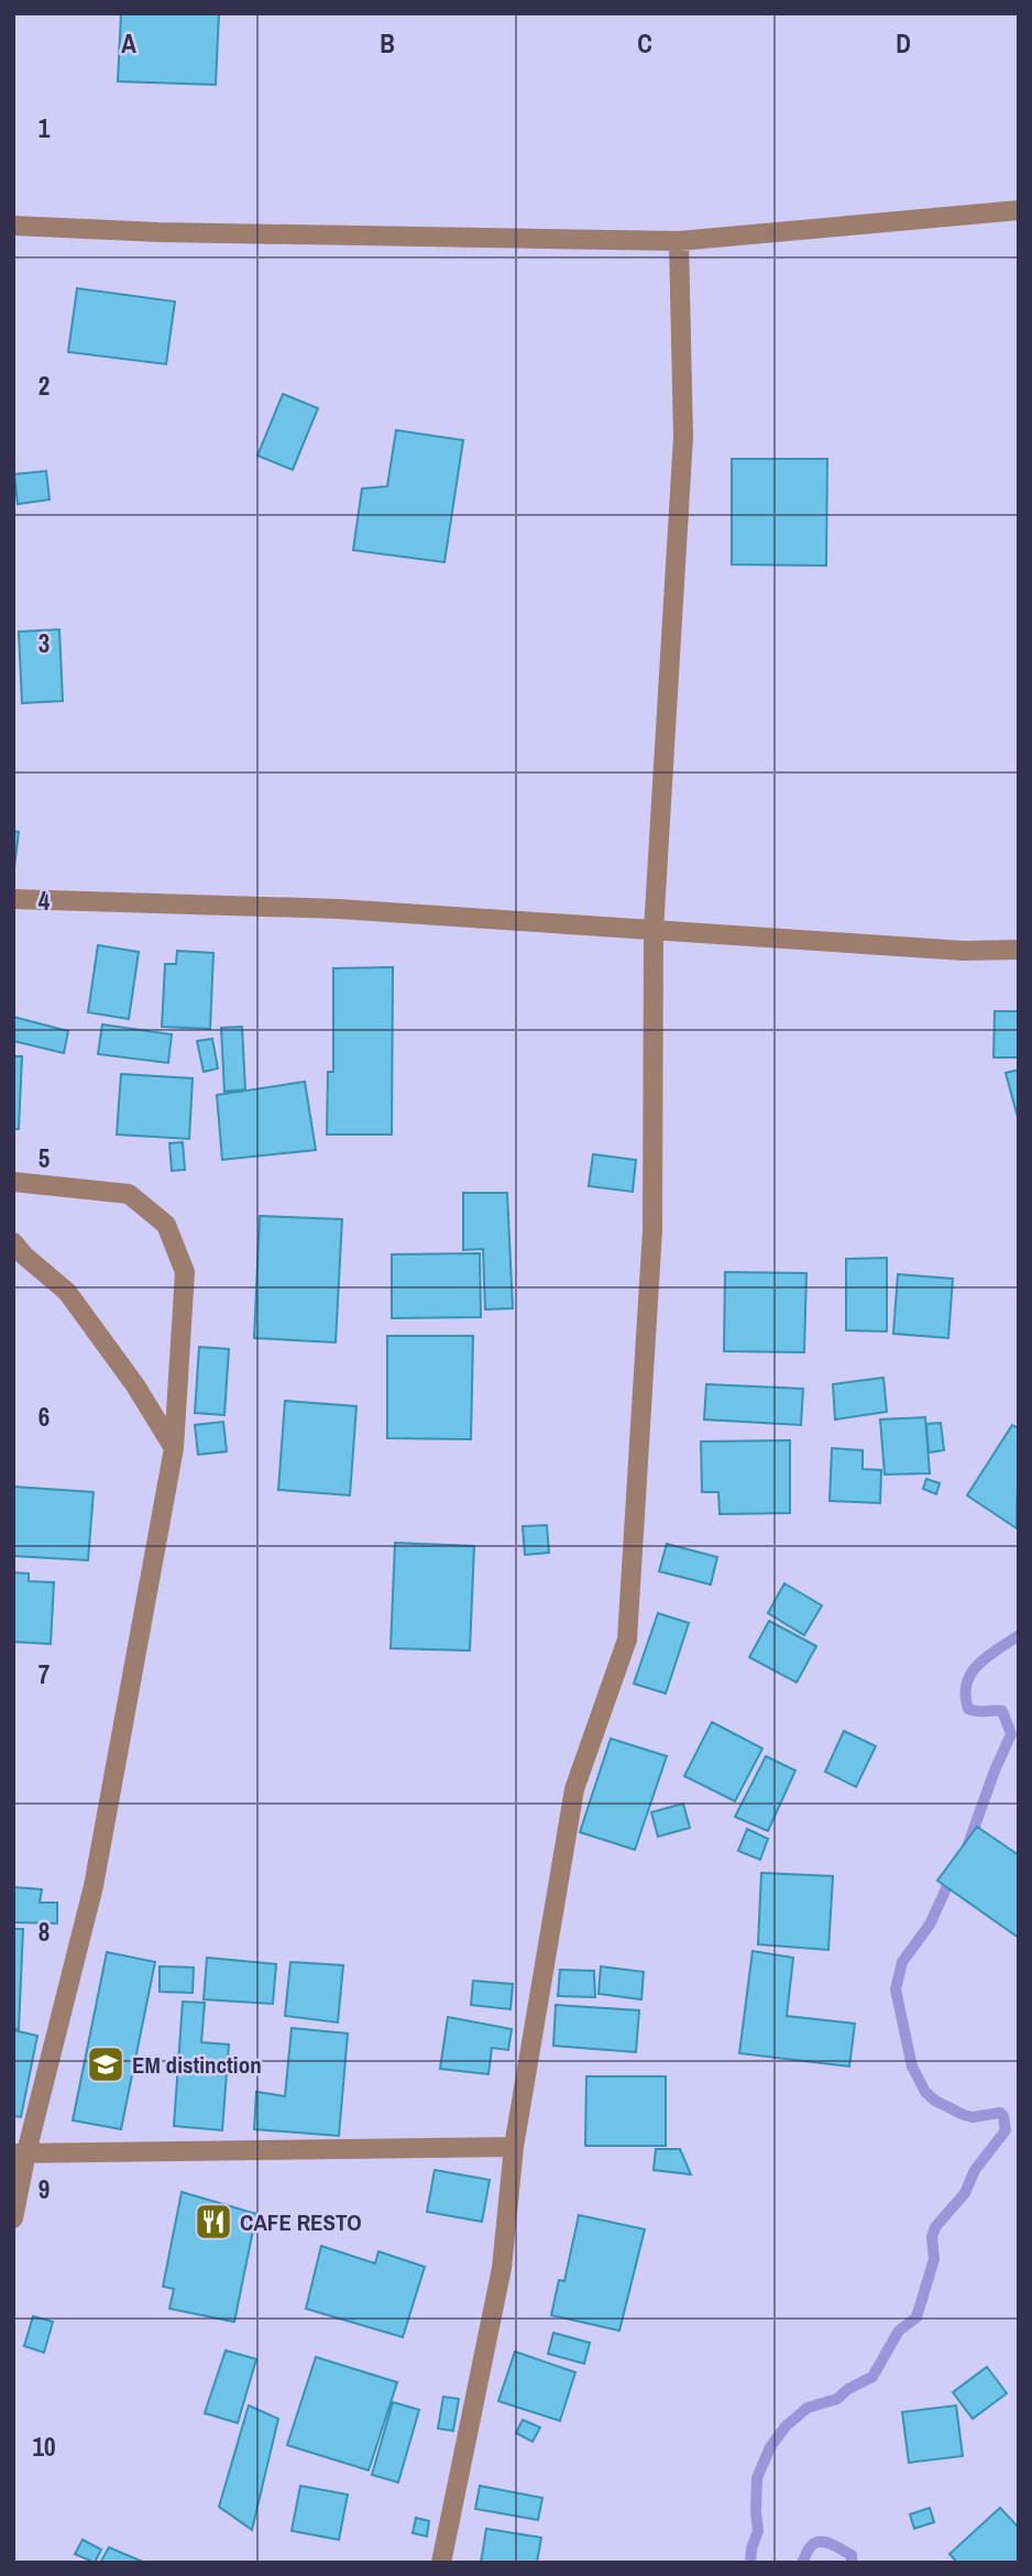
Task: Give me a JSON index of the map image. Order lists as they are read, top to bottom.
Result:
{
  "places": {
    "school or university": ["EM distinction"],
    "restaurant": ["CAFE RESTO"]
  },
  "grid": {
    "columns": [
      "A",
      "B",
      "C",
      "D"
    ],
    "rows": [
      "1",
      "2",
      "3",
      "4",
      "5",
      "6",
      "7",
      "8",
      "9",
      "10"
    ]
  }
}
